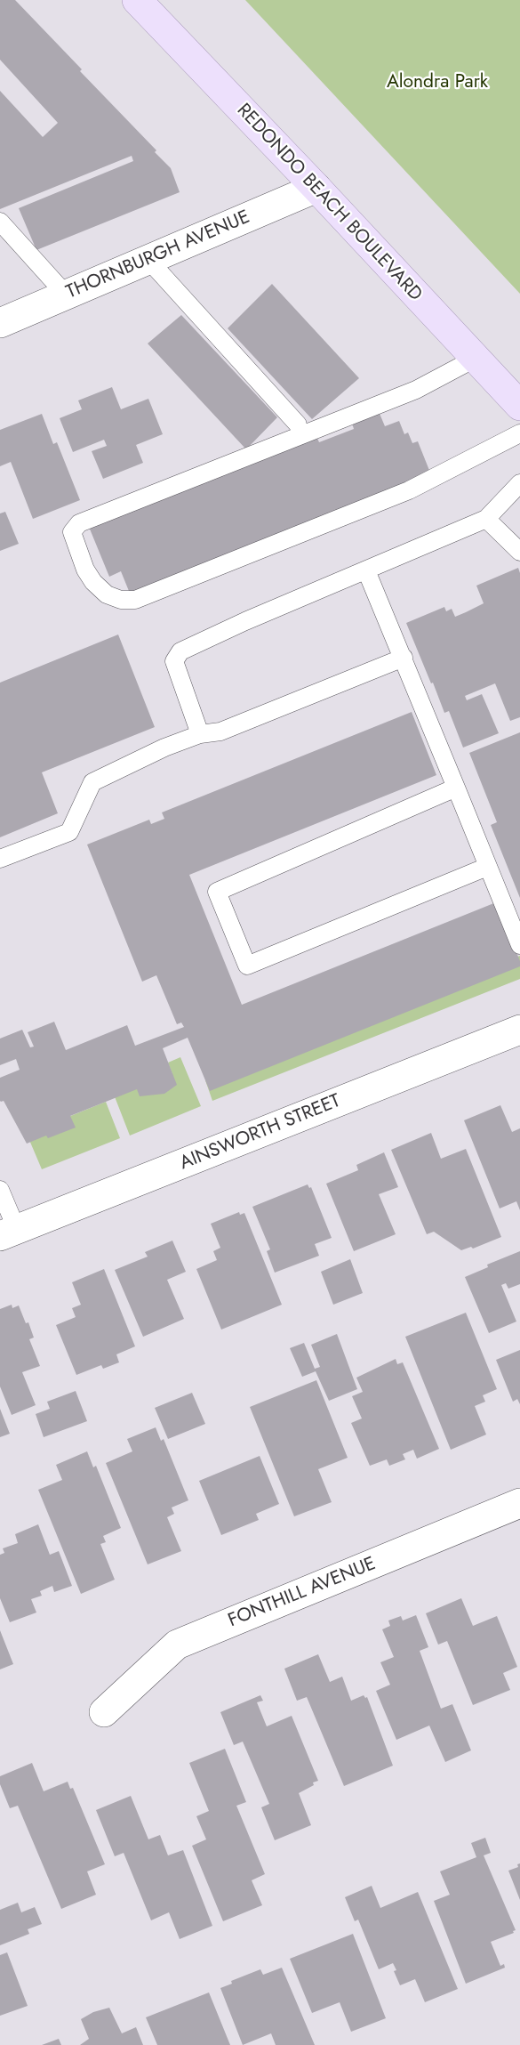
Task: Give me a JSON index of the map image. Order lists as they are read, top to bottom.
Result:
{
  "streets": {
    "main road": ["REDONDO BEACH BOULEVARD"],
    "street": ["THORNBURGH AVENUE", "AINSWORTH STREET", "FONTHILL AVENUE"]
  },
  "crossings": [
    ["REDONDO BEACH BOULEVARD", "THORNBURGH AVENUE"]
  ],
  "parks": ["Alondra Park"]
}
